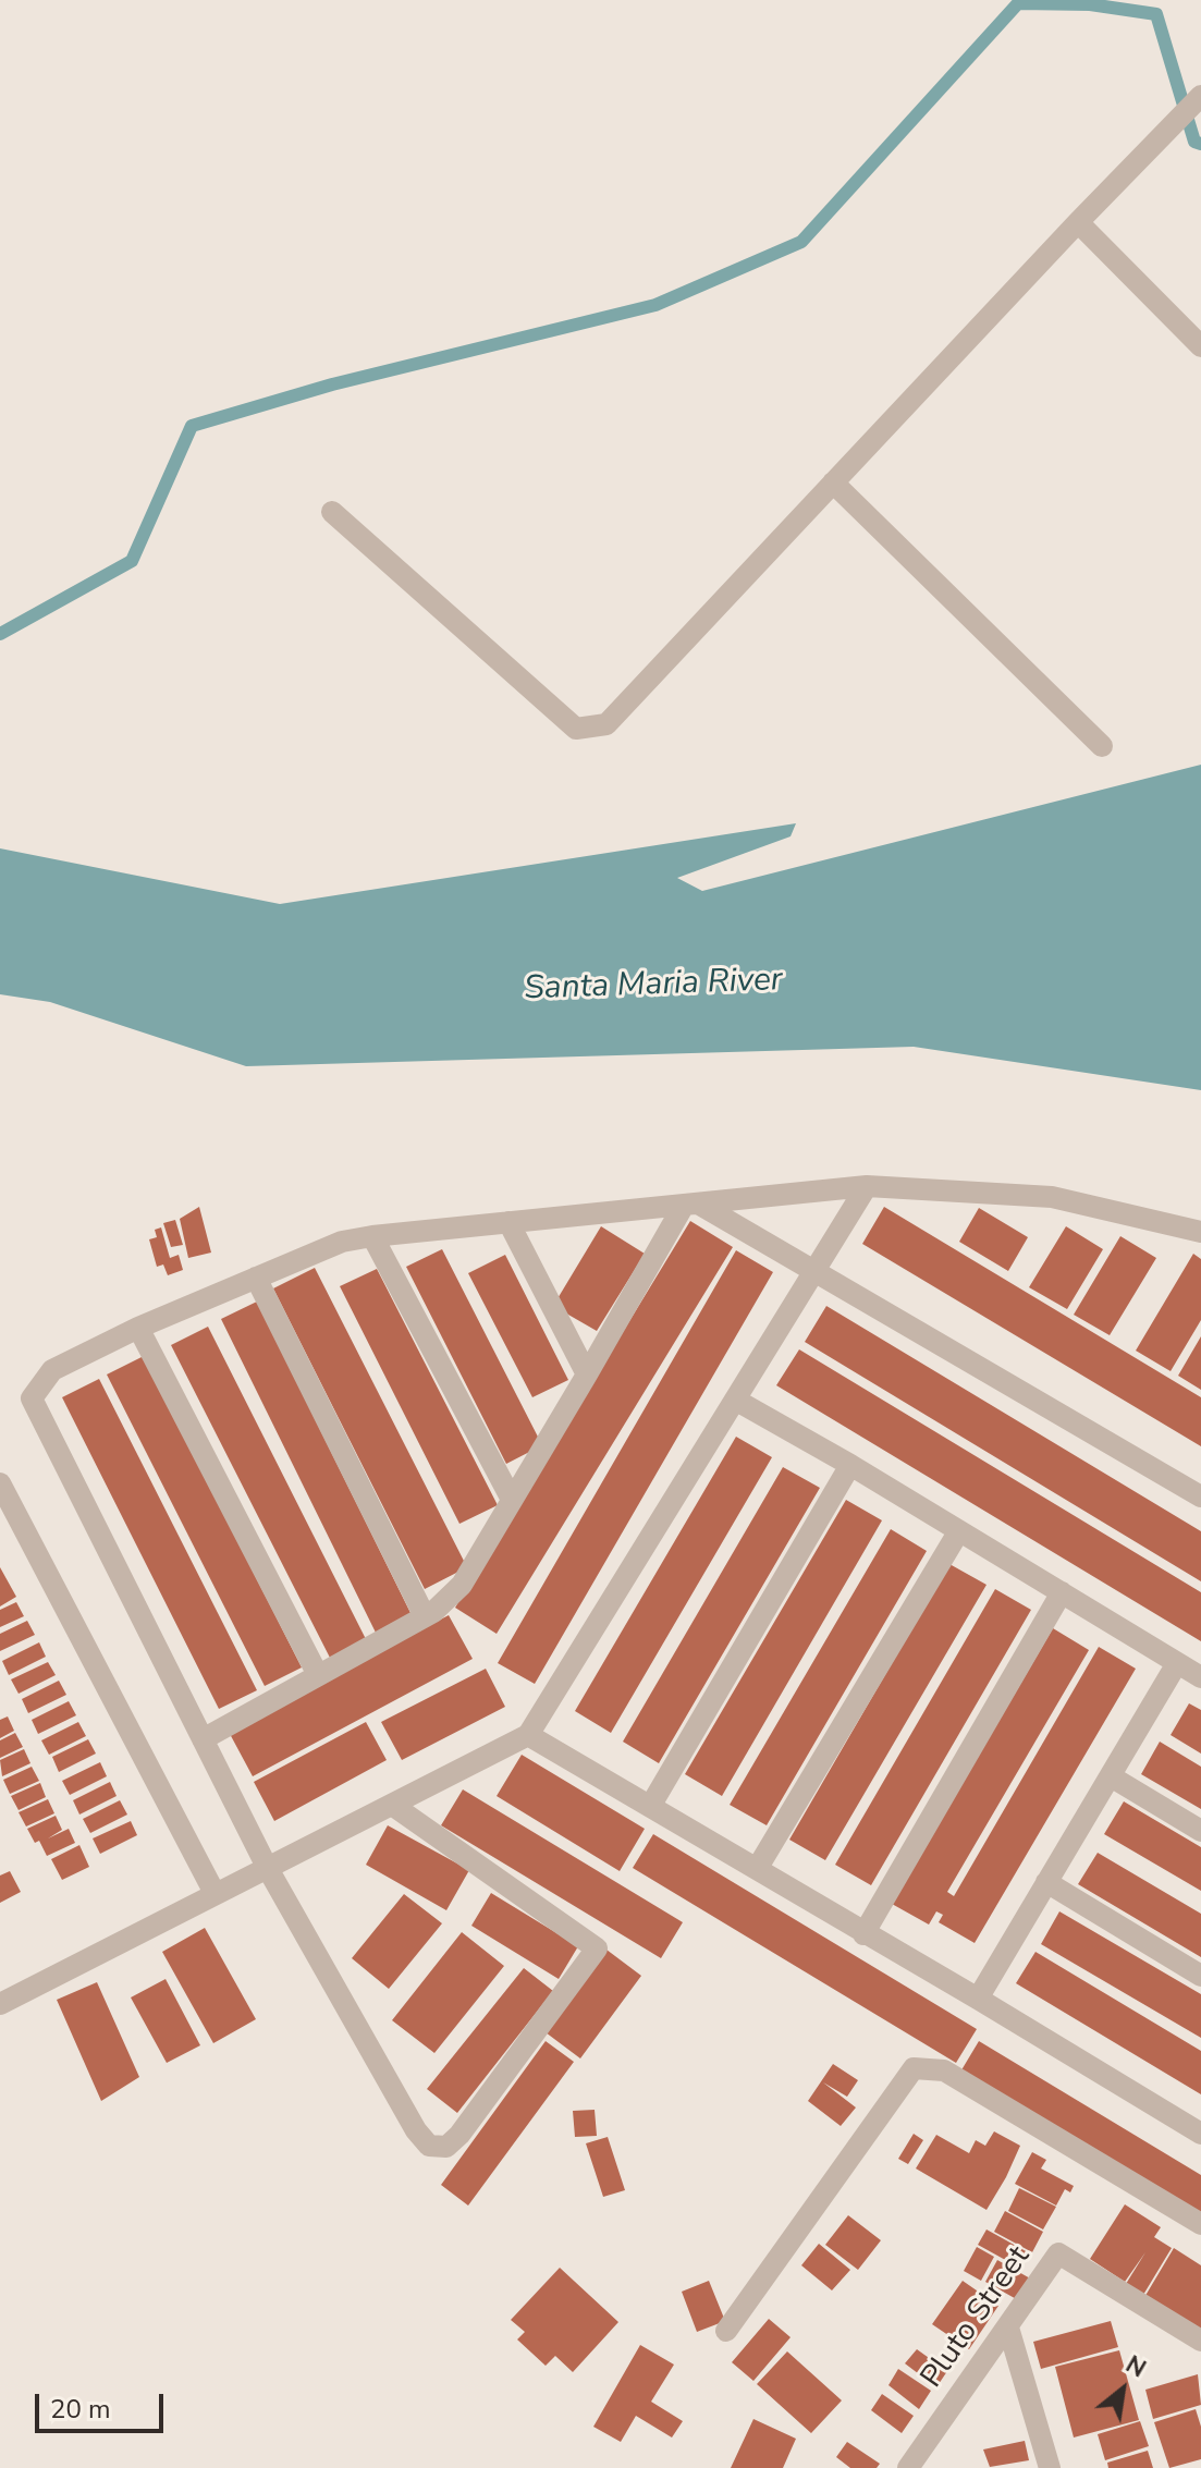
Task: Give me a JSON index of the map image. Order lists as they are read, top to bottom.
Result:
{
  "streets": {
    "street": ["Pluto Street"]
  },
  "water": ["Santa Maria River"],
  "scale_bar": "20 m",
  "north": "top right"
}
